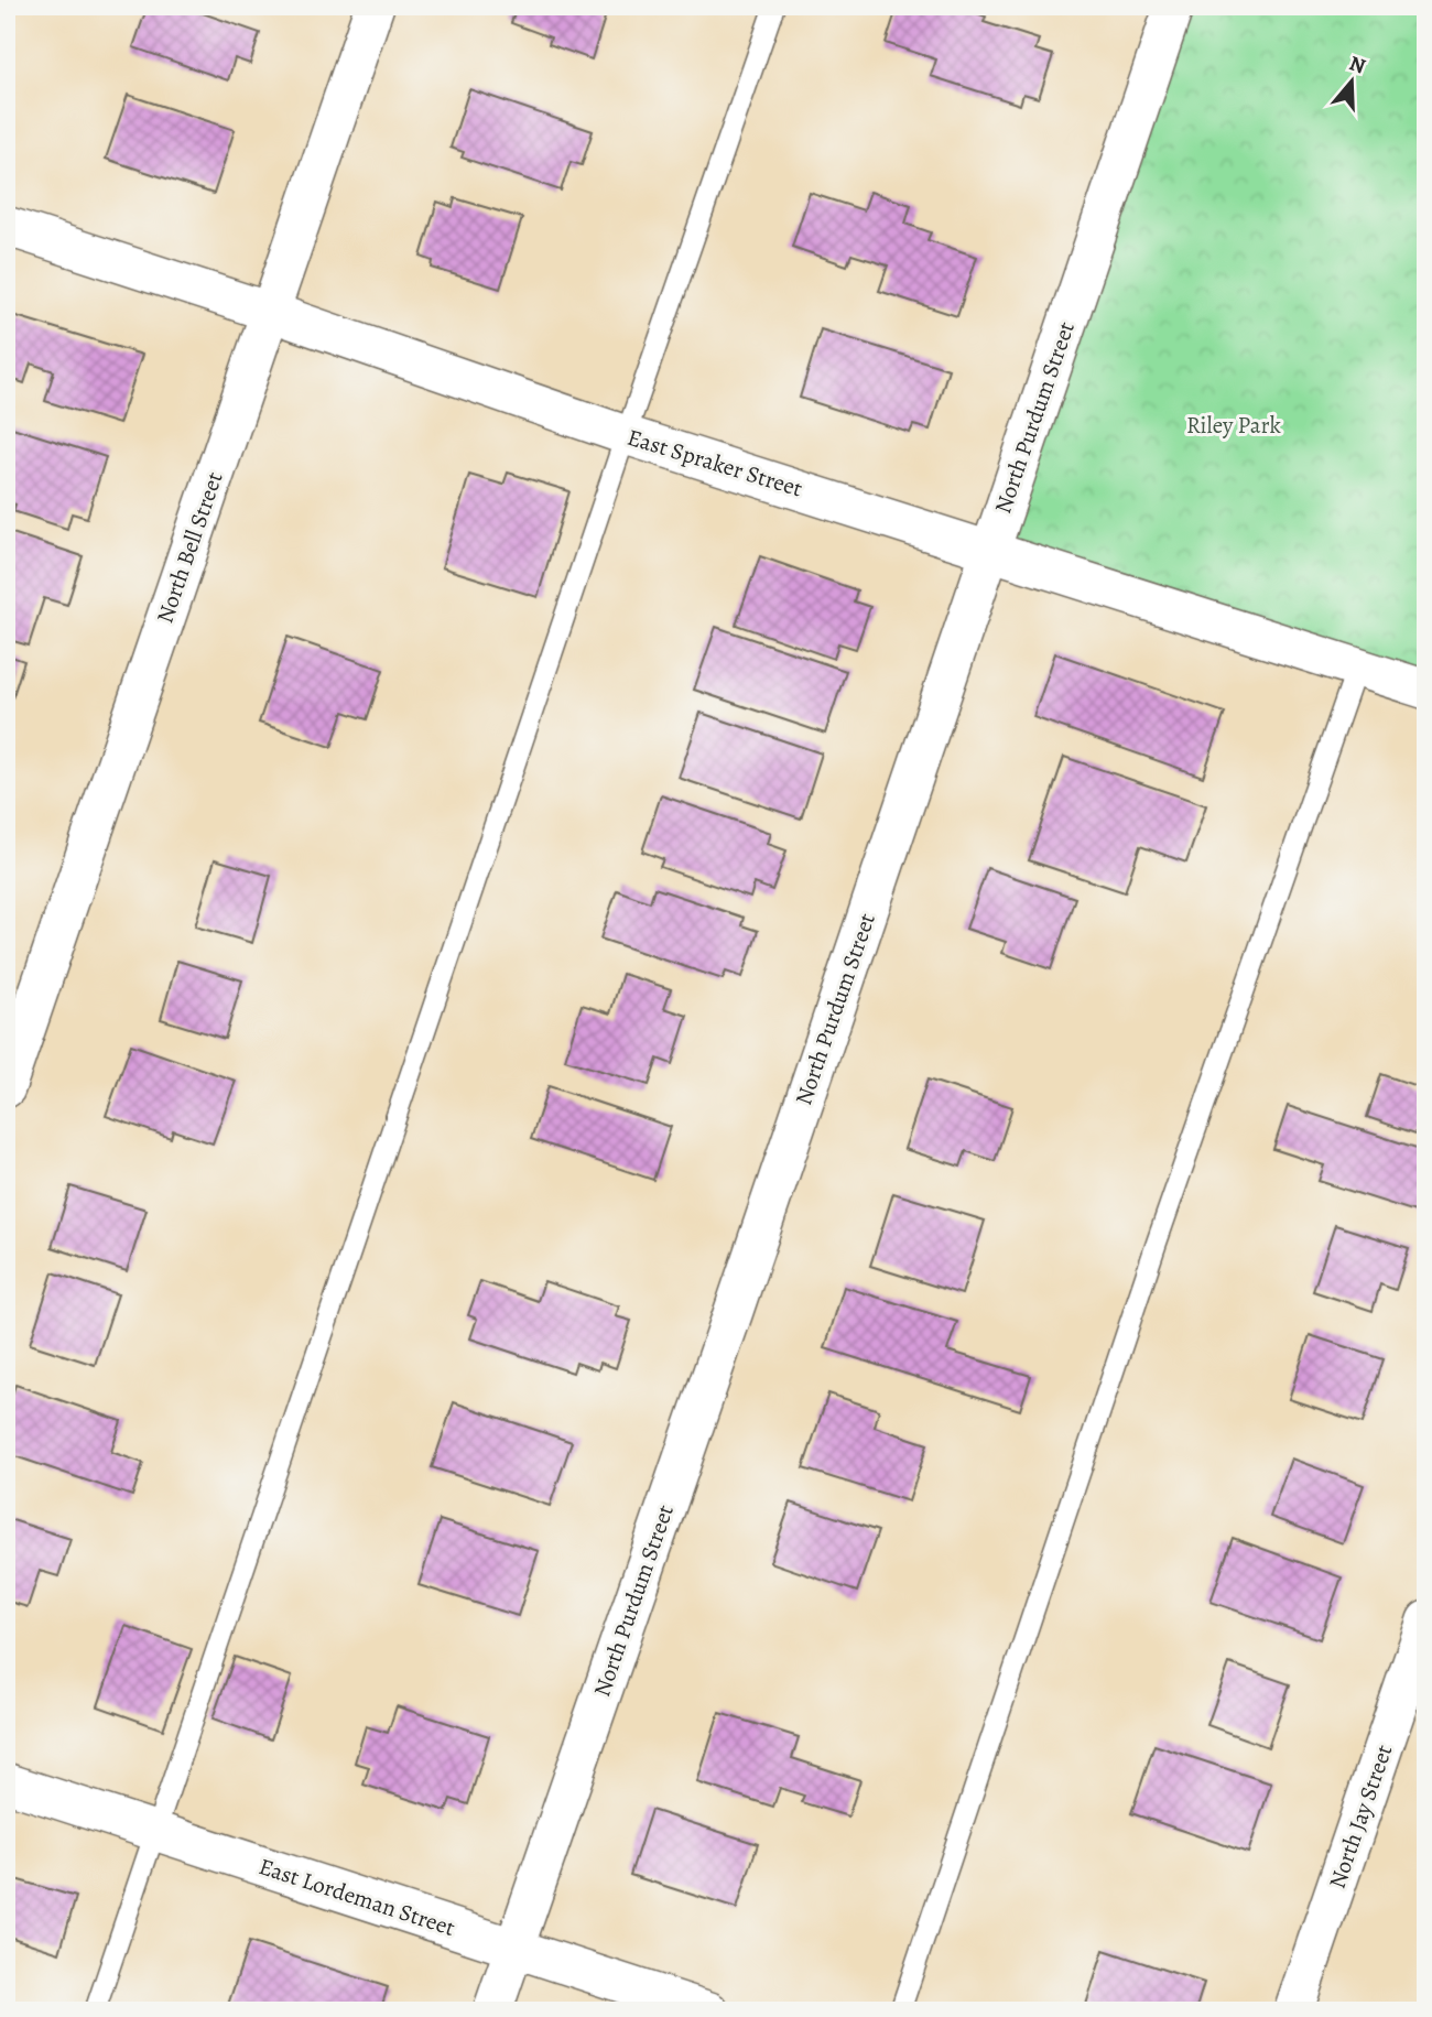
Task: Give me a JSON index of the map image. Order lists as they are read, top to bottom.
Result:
{
  "streets": {
    "street": [
      "North Purdum Street",
      "East Spraker Street",
      "North Bell Street",
      "North Jay Street",
      "East Lordeman Street"
    ]
  },
  "crossings": [
    ["North Purdum Street", "East Spraker Street"],
    ["North Purdum Street", "East Lordeman Street"],
    ["East Spraker Street", "North Bell Street"]
  ],
  "parks": ["Riley Park"],
  "north": "top"
}
